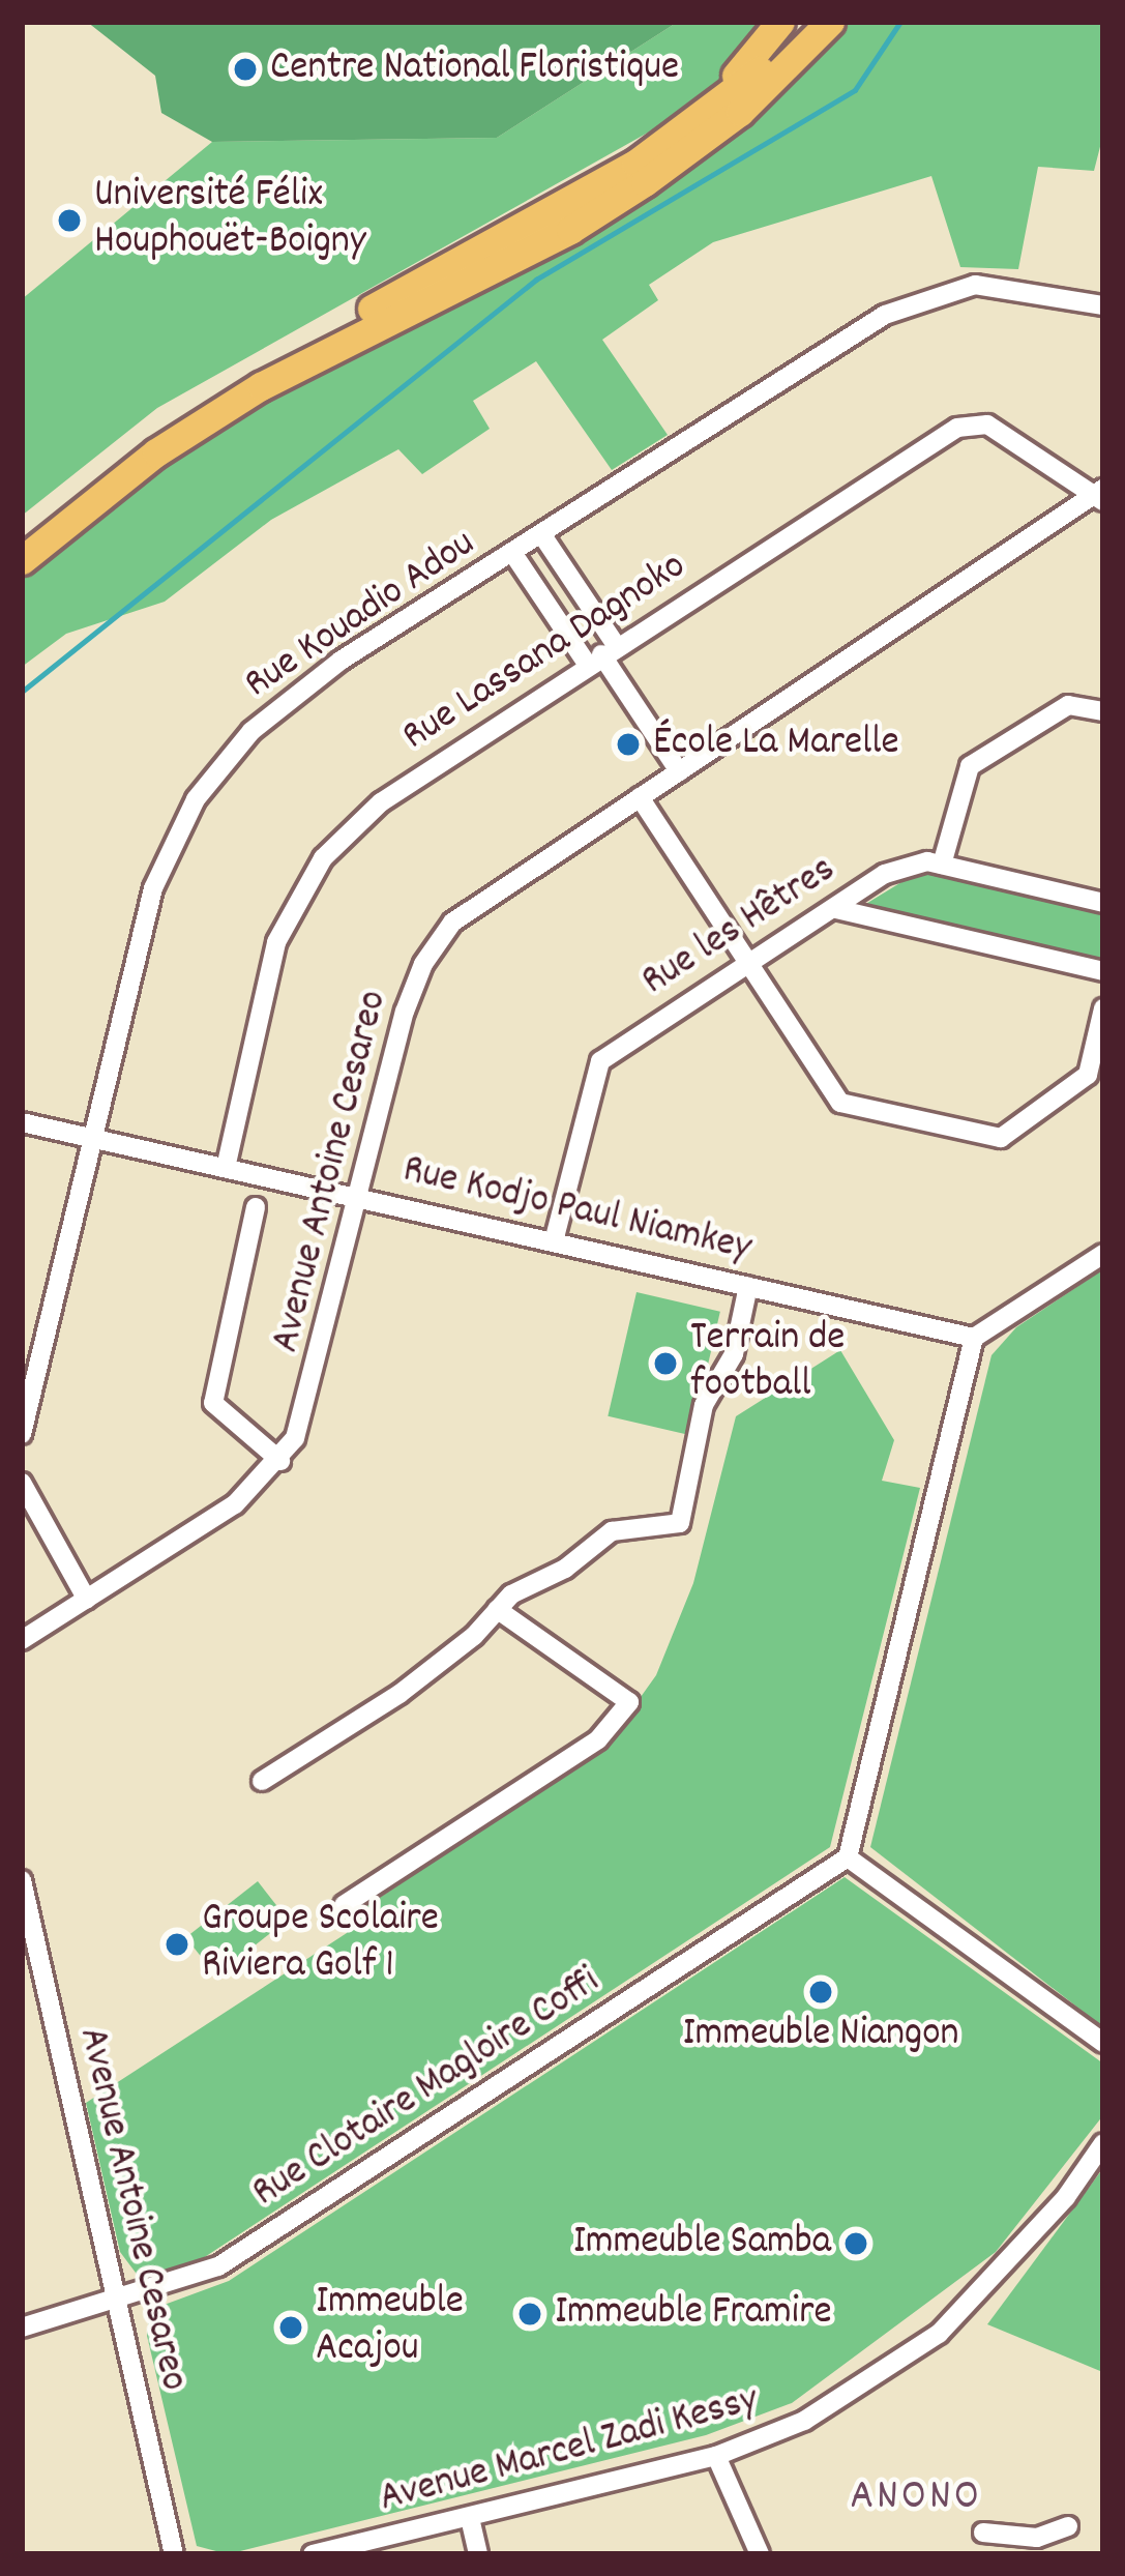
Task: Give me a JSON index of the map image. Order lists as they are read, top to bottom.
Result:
{
  "streets": {
    "street": [
      "Rue Kouadio Adou",
      "Rue Lassana Dagnoko",
      "Rue les Hêtres",
      "Avenue Antoine Cesareo",
      "Rue Kodjo Paul Niamkey",
      "Rue Clotaire Magloire Coffi",
      "Avenue Marcel Zadi Kessy"
    ]
  },
  "crossings": [
    ["Rue Kouadio Adou", "Rue Kodjo Paul Niamkey"],
    ["Rue Lassana Dagnoko", "Avenue Antoine Cesareo"],
    ["Rue Lassana Dagnoko", "Rue Kodjo Paul Niamkey"],
    ["Rue les Hêtres", "Rue Kodjo Paul Niamkey"],
    ["Avenue Antoine Cesareo", "Rue Kodjo Paul Niamkey"],
    ["Avenue Antoine Cesareo", "Rue Clotaire Magloire Coffi"]
  ],
  "districts": ["ANONO"],
  "places": [
    "Centre National Floristique",
    "Université Félix Houphouët-Boigny",
    "École La Marelle",
    "Terrain de football",
    "Groupe Scolaire Riviera Golf 1",
    "Immeuble Niangon",
    "Immeuble Samba",
    "Immeuble Framire",
    "Immeuble Acajou"
  ]
}
